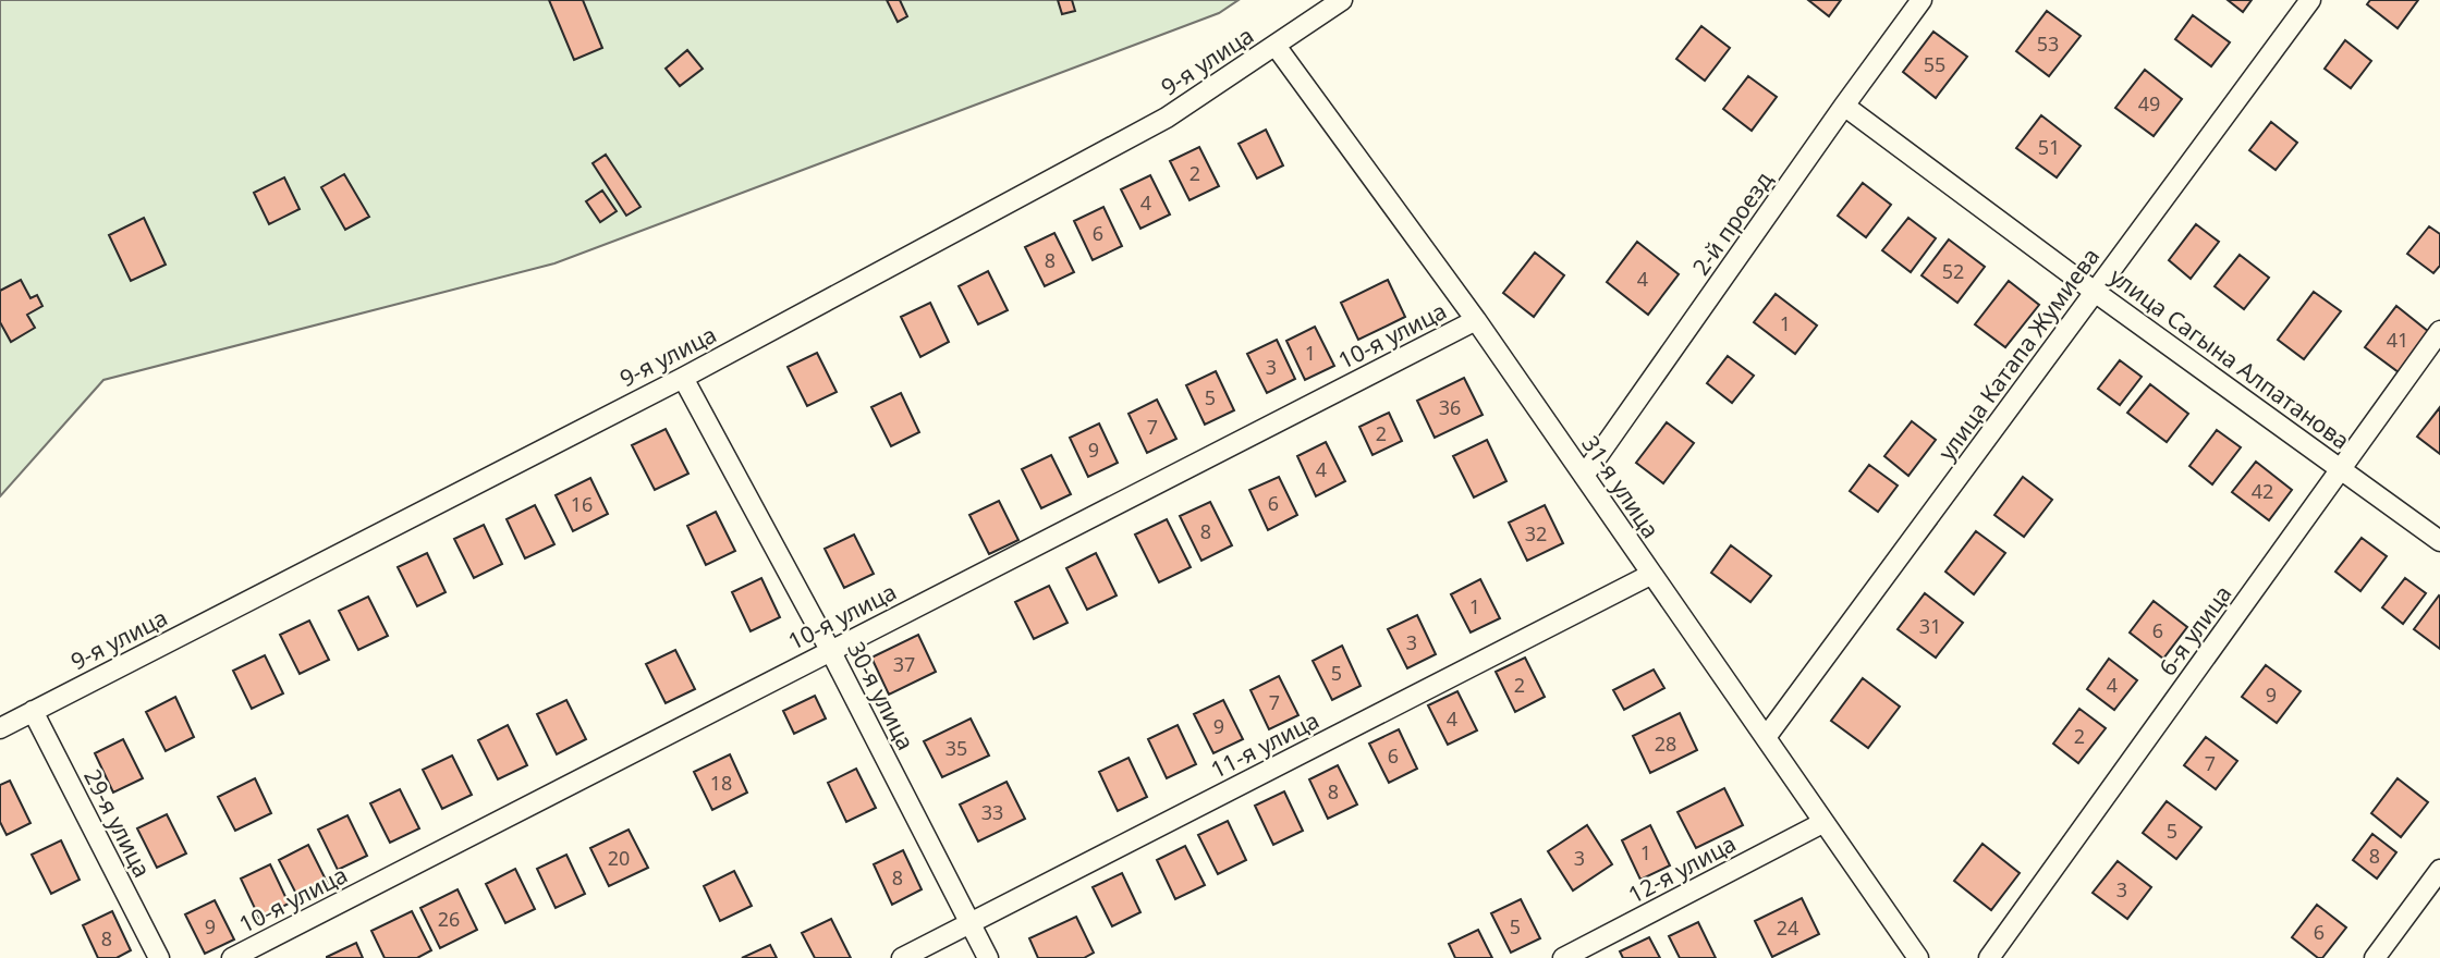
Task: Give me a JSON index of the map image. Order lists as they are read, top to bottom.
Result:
{
  "streets": {
    "street": [
      "9-я улица",
      "2-й проезд",
      "10-я улица",
      "улица Катапа Жумиева",
      "улица Сагына Алпатанова",
      "31-я улица",
      "6-я улица",
      "30-я улица",
      "11-я улица",
      "29-я улица",
      "12-я улица"
    ]
  },
  "crossings": [
    ["9-я улица", "31-я улица"],
    ["9-я улица", "30-я улица"],
    ["9-я улица", "29-я улица"],
    ["2-й проезд", "улица Сагына Алпатанова"],
    ["2-й проезд", "31-я улица"],
    ["10-я улица", "31-я улица"],
    ["10-я улица", "30-я улица"],
    ["улица Катапа Жумиева", "улица Сагына Алпатанова"],
    ["улица Катапа Жумиева", "31-я улица"],
    ["улица Сагына Алпатанова", "6-я улица"],
    ["31-я улица", "11-я улица"],
    ["31-я улица", "12-я улица"],
    ["30-я улица", "11-я улица"]
  ],
  "house_numbers": [
    "53",
    "55",
    "49",
    "51",
    "2",
    "4",
    "6",
    "8",
    "52",
    "4",
    "1",
    "41",
    "1",
    "3",
    "5",
    "36",
    "7",
    "2",
    "9",
    "4",
    "42",
    "6",
    "16",
    "8",
    "32",
    "1",
    "31",
    "6",
    "3",
    "37",
    "5",
    "2",
    "4",
    "9",
    "7",
    "4",
    "9",
    "2",
    "28",
    "35",
    "6",
    "7",
    "18",
    "8",
    "33",
    "5",
    "1",
    "8",
    "20",
    "3",
    "8",
    "3",
    "26",
    "9",
    "5",
    "24",
    "6",
    "8"
  ]
}
